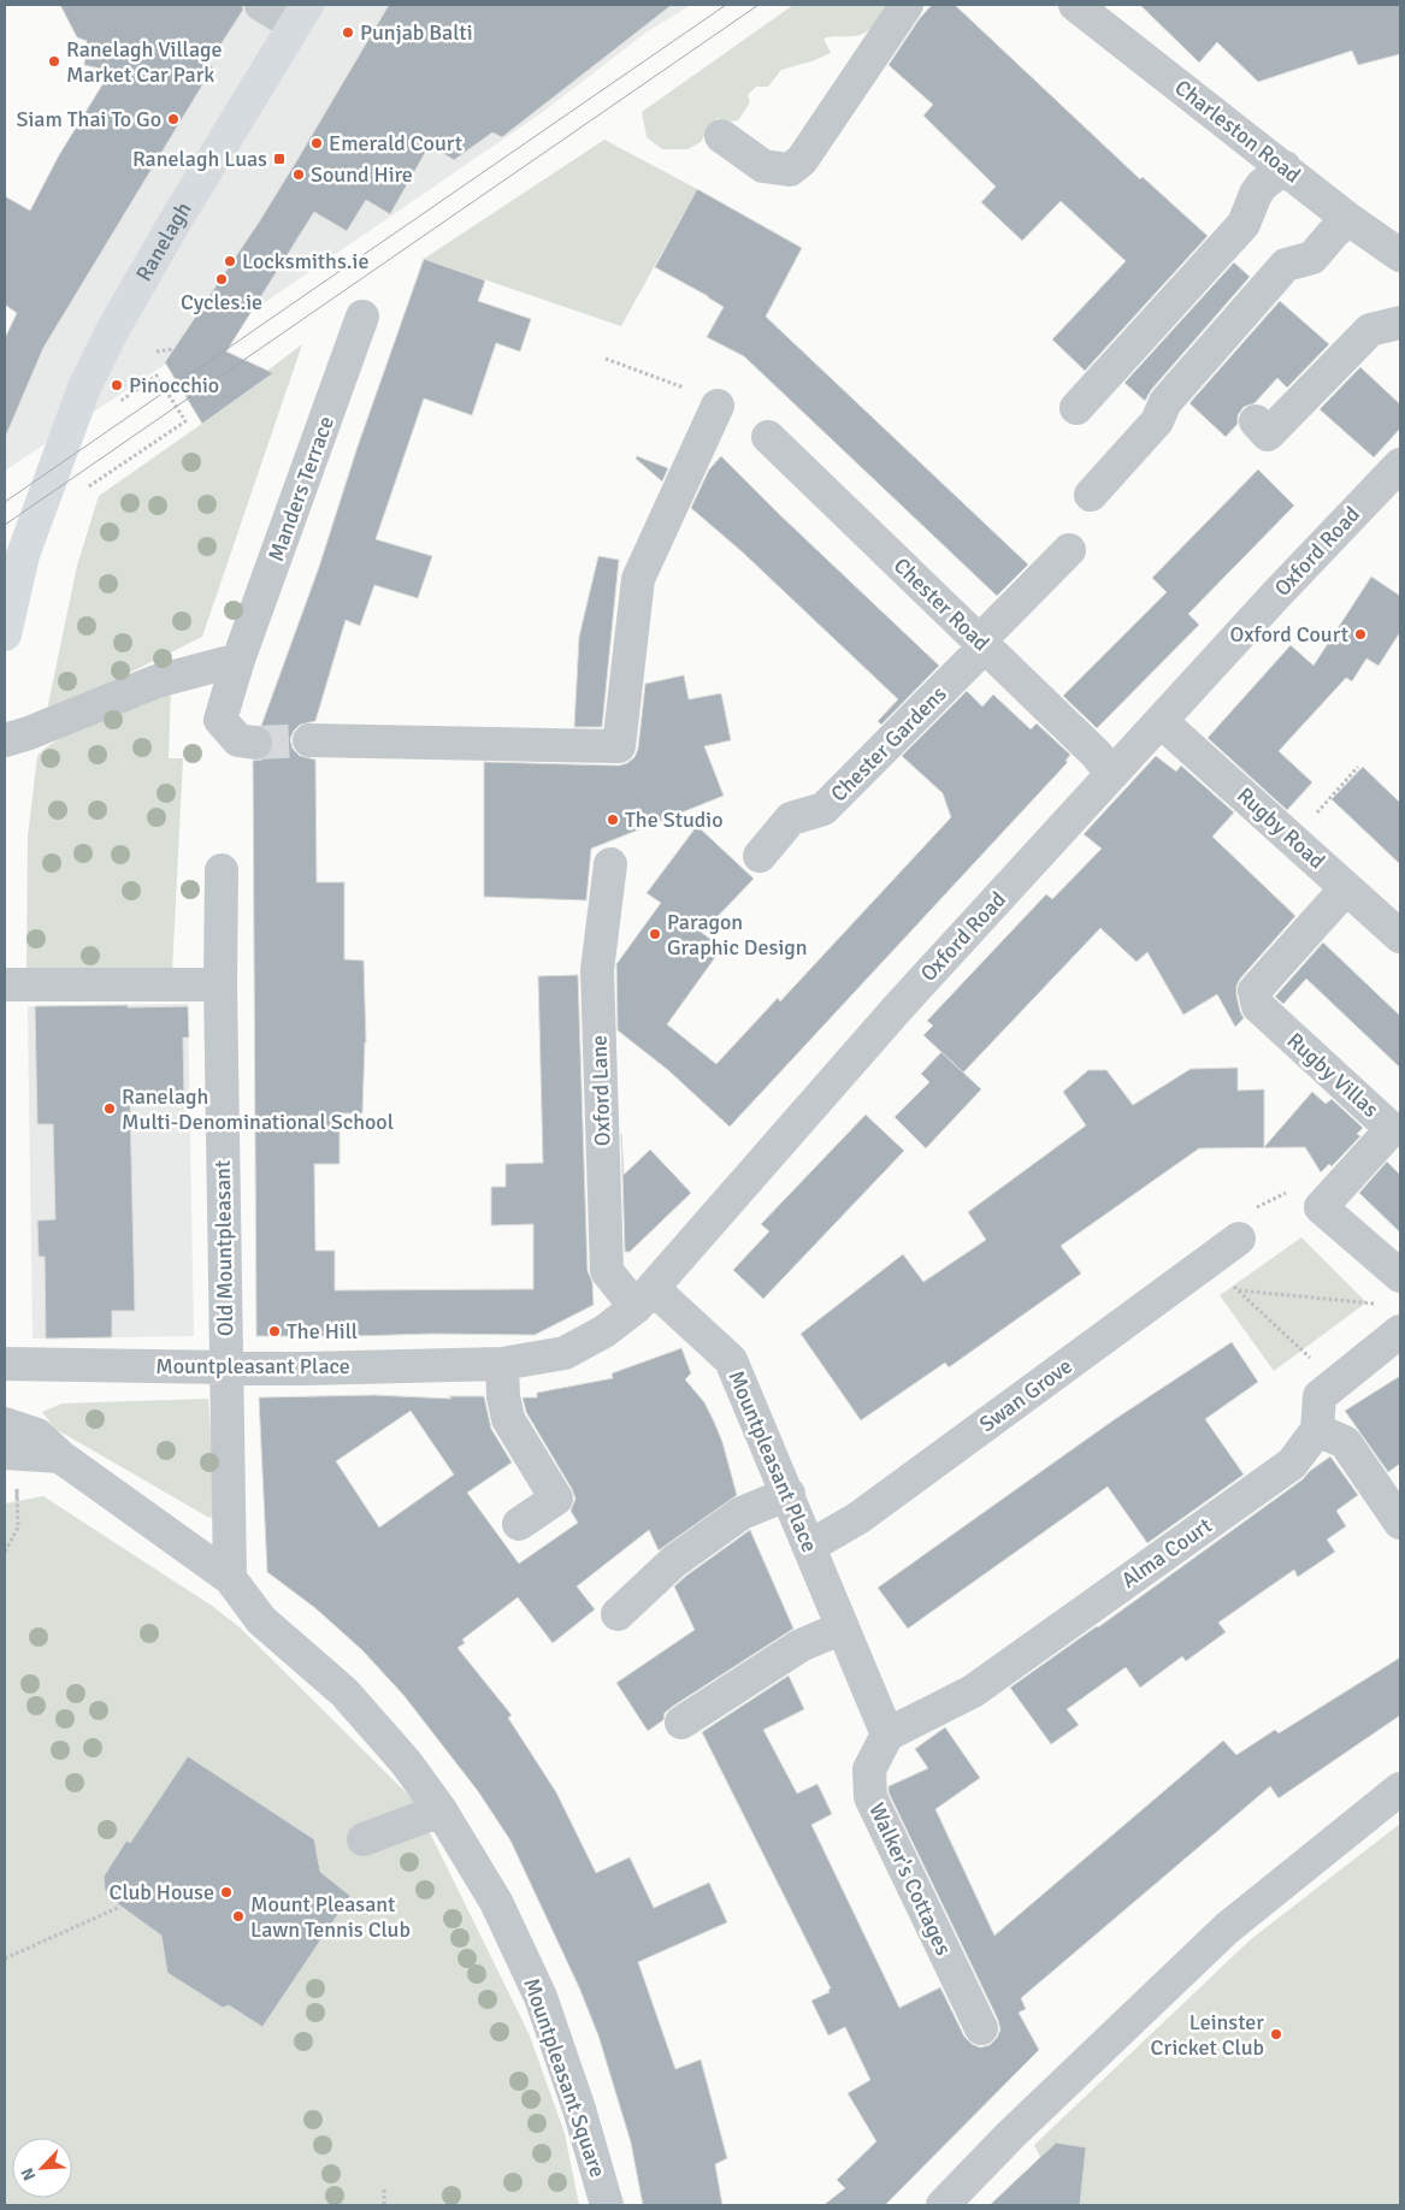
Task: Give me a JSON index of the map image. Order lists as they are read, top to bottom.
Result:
{
  "streets": {
    "main road": ["Ranelagh"],
    "street": [
      "Charleston Road",
      "Manders Terrace",
      "Oxford Road",
      "Chester Road",
      "Chester Gardens",
      "Rugby Road",
      "Rugby Villas",
      "Oxford Lane",
      "Old Mountpleasant",
      "Mountpleasant Place",
      "Swan Grove",
      "Alma Court",
      "Walker's Cottages",
      "Mountpleasant Square"
    ]
  },
  "crossings": [
    ["Oxford Road", "Chester Road"],
    ["Oxford Road", "Rugby Road"],
    ["Oxford Road", "Oxford Lane"],
    ["Oxford Road", "Mountpleasant Place"],
    ["Chester Road", "Chester Gardens"],
    ["Rugby Road", "Rugby Villas"],
    ["Oxford Lane", "Mountpleasant Place"],
    ["Old Mountpleasant", "Mountpleasant Place"],
    ["Mountpleasant Place", "Swan Grove"],
    ["Alma Court", "Walker's Cottages"]
  ],
  "places": {
    "other": [
      "Punjab Balti",
      "Ranelagh Village Market Car Park",
      "Siam Thai To Go",
      "Emerald Court",
      "Sound Hire",
      "Locksmiths.ie",
      "Cycles.ie",
      "Pinocchio",
      "Oxford Court",
      "The Studio",
      "Paragon Graphic Design",
      "Ranelagh Multi-Denominational School",
      "The Hill",
      "Club House",
      "Mount Pleasant Lawn Tennis Club",
      "Leinster Cricket Club"
    ],
    "transit": ["Ranelagh Luas"]
  },
  "north": "bottom left"
}
